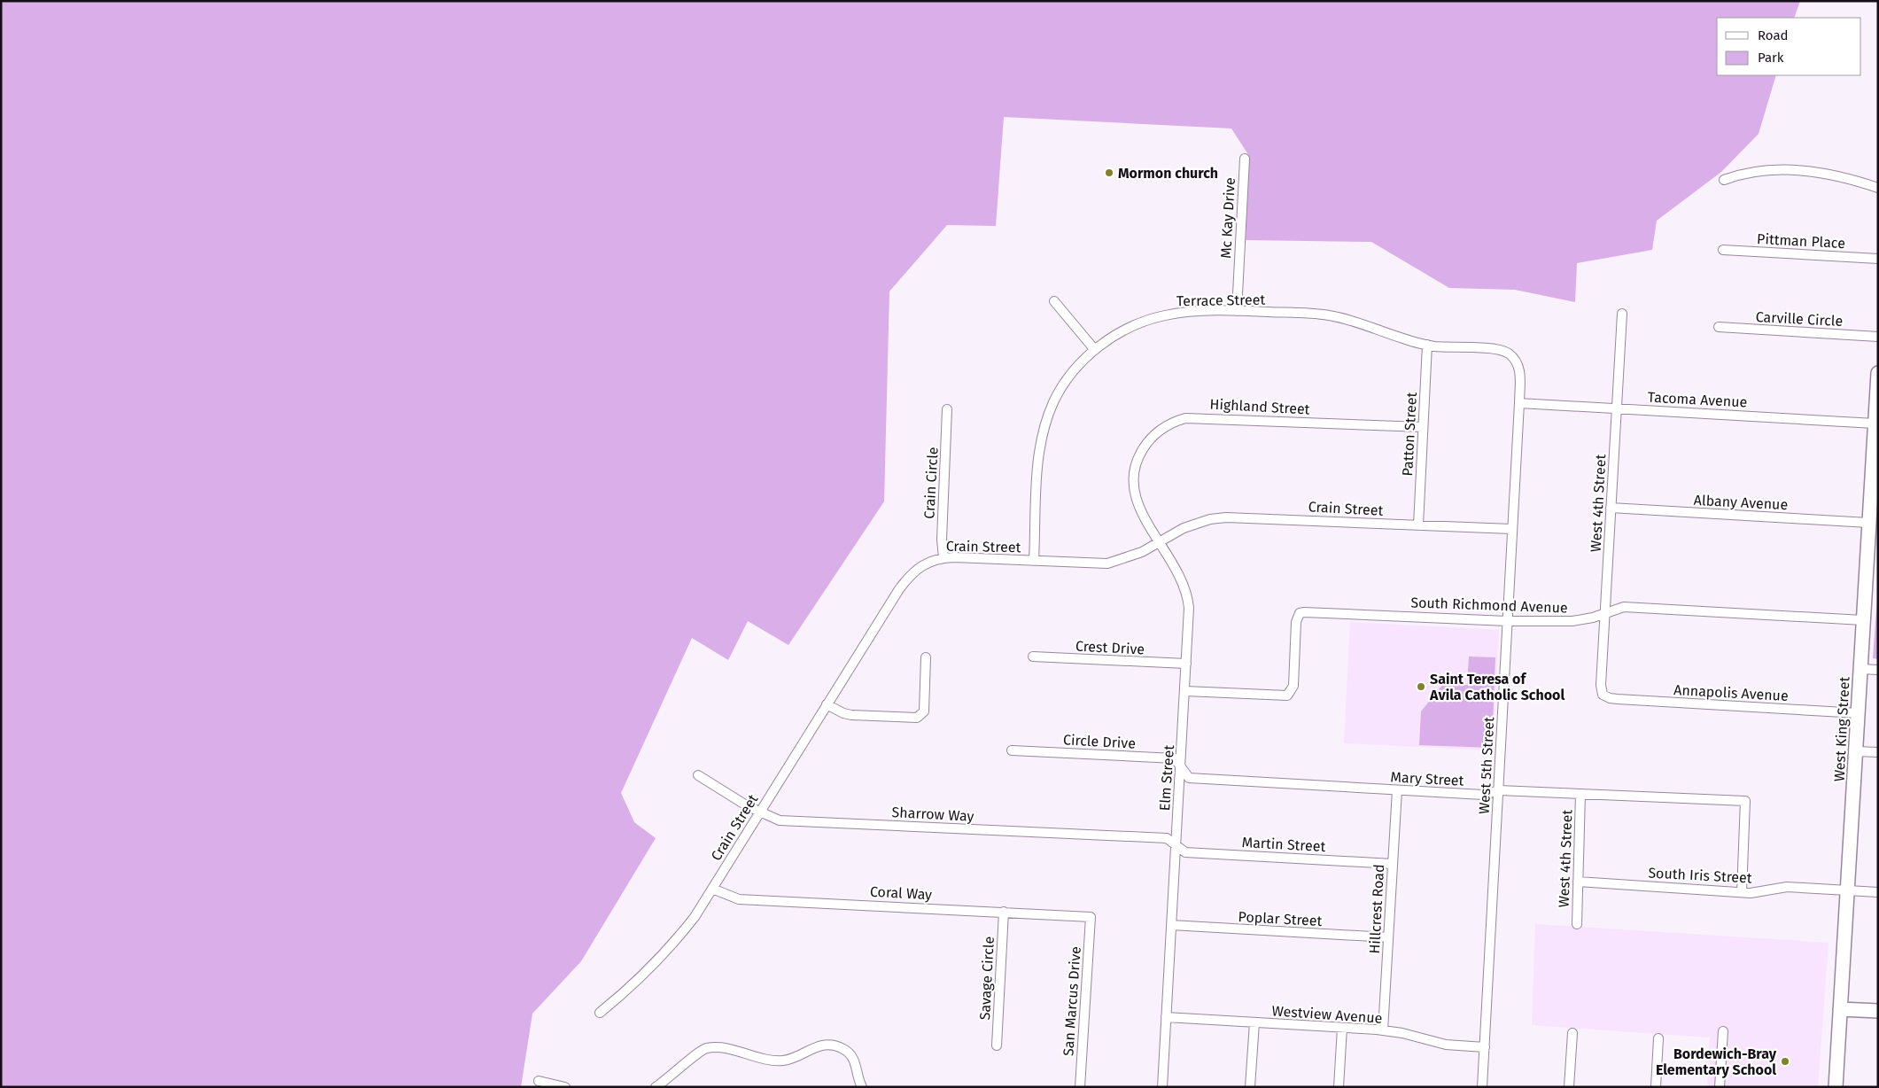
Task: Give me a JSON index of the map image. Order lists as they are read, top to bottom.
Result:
{
  "streets": {
    "street": [
      "Mc Kay Drive",
      "Pittman Place",
      "Terrace Street",
      "Carville Circle",
      "Tacoma Avenue",
      "Highland Street",
      "Patton Street",
      "Crain Circle",
      "Albany Avenue",
      "West 4th Street",
      "Crain Street",
      "South Richmond Avenue",
      "Crest Drive",
      "Annapolis Avenue",
      "West King Street",
      "Circle Drive",
      "West 5th Street",
      "Elm Street",
      "Mary Street",
      "Sharrow Way",
      "Martin Street",
      "South Iris Street",
      "Coral Way",
      "Hillcrest Road",
      "Poplar Street",
      "Savage Circle",
      "San Marcus Drive",
      "Westview Avenue"
    ]
  },
  "crossings": [
    ["Mc Kay Drive", "Terrace Street"],
    ["Terrace Street", "Patton Street"],
    ["Terrace Street", "Crain Street"],
    ["Terrace Street", "West 5th Street"],
    ["Tacoma Avenue", "West 4th Street"],
    ["Tacoma Avenue", "West King Street"],
    ["Tacoma Avenue", "West 5th Street"],
    ["Highland Street", "Patton Street"],
    ["Highland Street", "Elm Street"],
    ["Patton Street", "Crain Street"],
    ["Crain Circle", "Crain Street"],
    ["Albany Avenue", "West 4th Street"],
    ["Albany Avenue", "West King Street"],
    ["West 4th Street", "South Richmond Avenue"],
    ["West 4th Street", "Annapolis Avenue"],
    ["West 4th Street", "Mary Street"],
    ["West 4th Street", "South Iris Street"],
    ["Crain Street", "West 5th Street"],
    ["Crain Street", "Elm Street"],
    ["Crain Street", "Sharrow Way"],
    ["Crain Street", "Coral Way"],
    ["South Richmond Avenue", "West King Street"],
    ["South Richmond Avenue", "West 5th Street"],
    ["South Richmond Avenue", "Elm Street"],
    ["Crest Drive", "Elm Street"],
    ["Annapolis Avenue", "West King Street"],
    ["West King Street", "South Iris Street"],
    ["Circle Drive", "Elm Street"],
    ["Circle Drive", "Mary Street"],
    ["West 5th Street", "Mary Street"],
    ["West 5th Street", "Westview Avenue"],
    ["Elm Street", "Mary Street"],
    ["Elm Street", "Sharrow Way"],
    ["Elm Street", "Martin Street"],
    ["Elm Street", "Poplar Street"],
    ["Elm Street", "Westview Avenue"],
    ["Mary Street", "South Iris Street"],
    ["Mary Street", "Hillcrest Road"],
    ["Sharrow Way", "Martin Street"],
    ["Martin Street", "Hillcrest Road"],
    ["Coral Way", "Savage Circle"],
    ["Coral Way", "San Marcus Drive"],
    ["Hillcrest Road", "Poplar Street"],
    ["Hillcrest Road", "Westview Avenue"]
  ],
  "places": ["Mormon church", "Saint Teresa of Avila Catholic School", "Bordewich-Bray Elementary School"],
  "legend": ["Road", "Park"]
}
